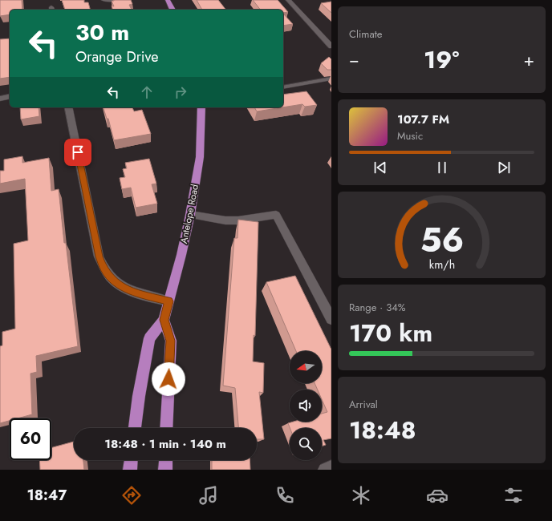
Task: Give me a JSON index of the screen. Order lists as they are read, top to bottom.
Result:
{
  "streets": {
    "main road": ["Antelope Road"]
  },
  "north": "left",
  "page": {
    "tile": [
      "Climate",
      ["Range · 34%", "170 km"],
      ["Arrival", "18:48"]
    ],
    "turn": ["30 m", "Orange Drive"],
    "heat": ["−", "19°", "+"],
    "song": ["107.7 FM", "Music"],
    "limit": "60",
    "trip": "18:48 · 1 min · 140 m",
    "tabs": "18:47",
    "gauge": ["56", "km/h"]
  }
}
